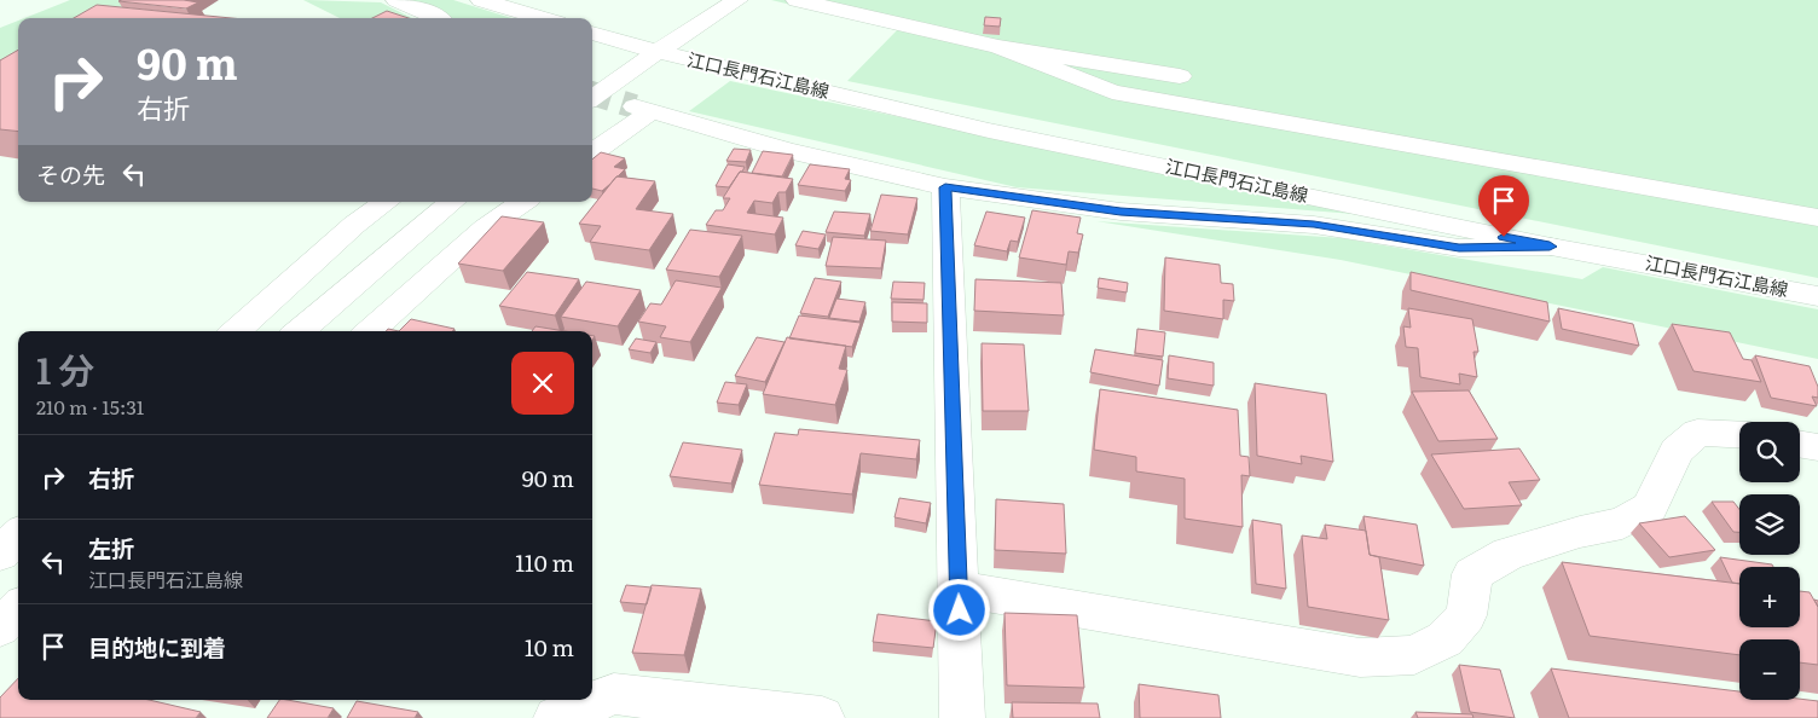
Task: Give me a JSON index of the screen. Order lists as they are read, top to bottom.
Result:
{
  "streets": {
    "street": ["江口長門石江島線"]
  },
  "page": {
    "turn": ["90 m", "右折"],
    "then": "その先",
    "heading": ["1 分", "210 m · 15:31"],
    "map_buttons": ["+", "−"],
    "list": [
      {
        "name": "右折",
        "value": "90 m"
      },
      {
        "name": "左折",
        "note": "江口長門石江島線",
        "value": "110 m"
      },
      {
        "name": "目的地に到着",
        "value": "10 m"
      }
    ]
  }
}
